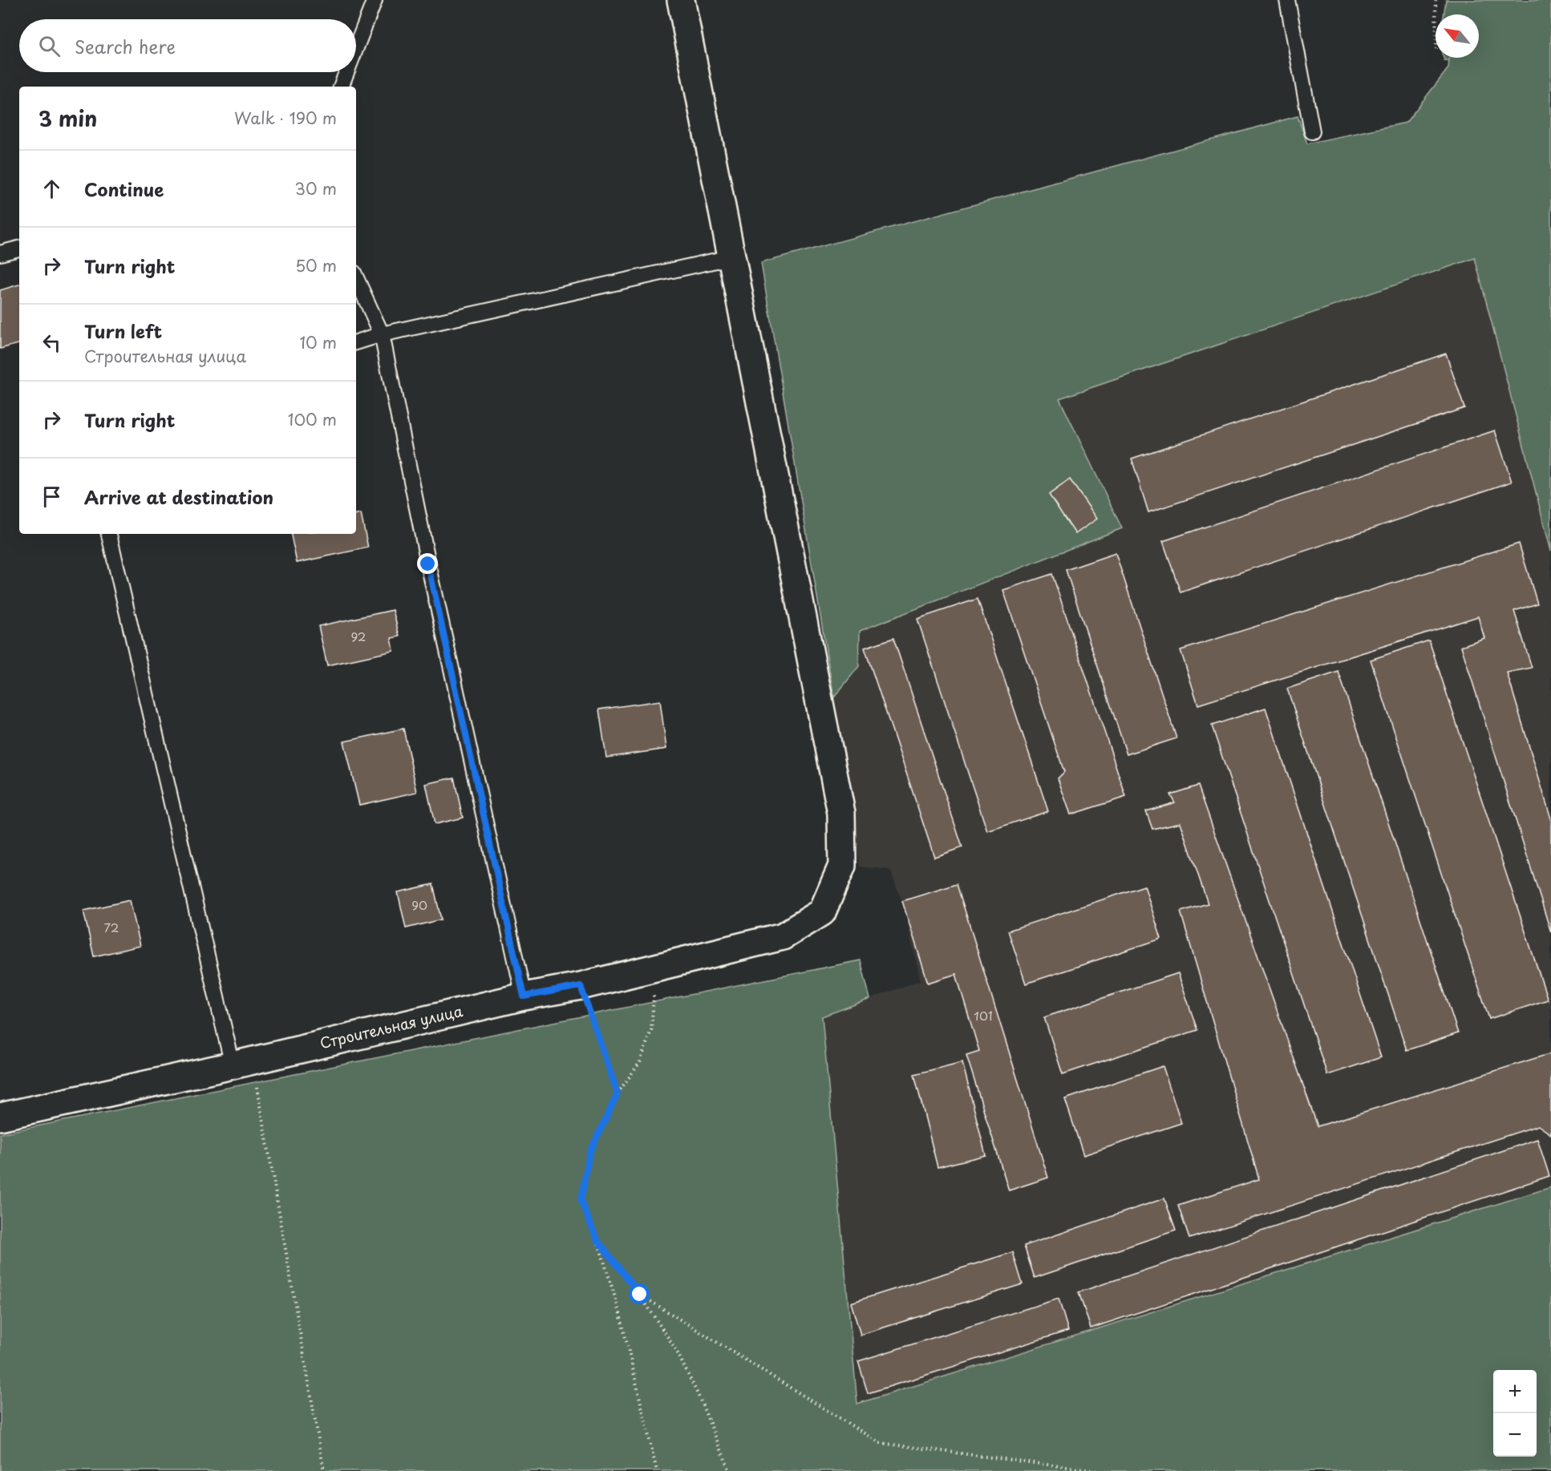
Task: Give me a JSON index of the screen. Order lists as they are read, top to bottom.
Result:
{
  "streets": {
    "street": ["Строительная улица"]
  },
  "house_numbers": [
    "92",
    "90",
    "72",
    "101"
  ],
  "north": "top left",
  "page": {
    "search": "Search here",
    "heading": ["3 min", "Walk · 190 m"],
    "list": [
      ["Continue", "30 m"],
      ["Turn right", "50 m"],
      ["Turn left", "Строительная улица", "10 m"],
      ["Turn right", "100 m"],
      "Arrive at destination"
    ],
    "map_buttons": ["+", "−"]
  }
}
